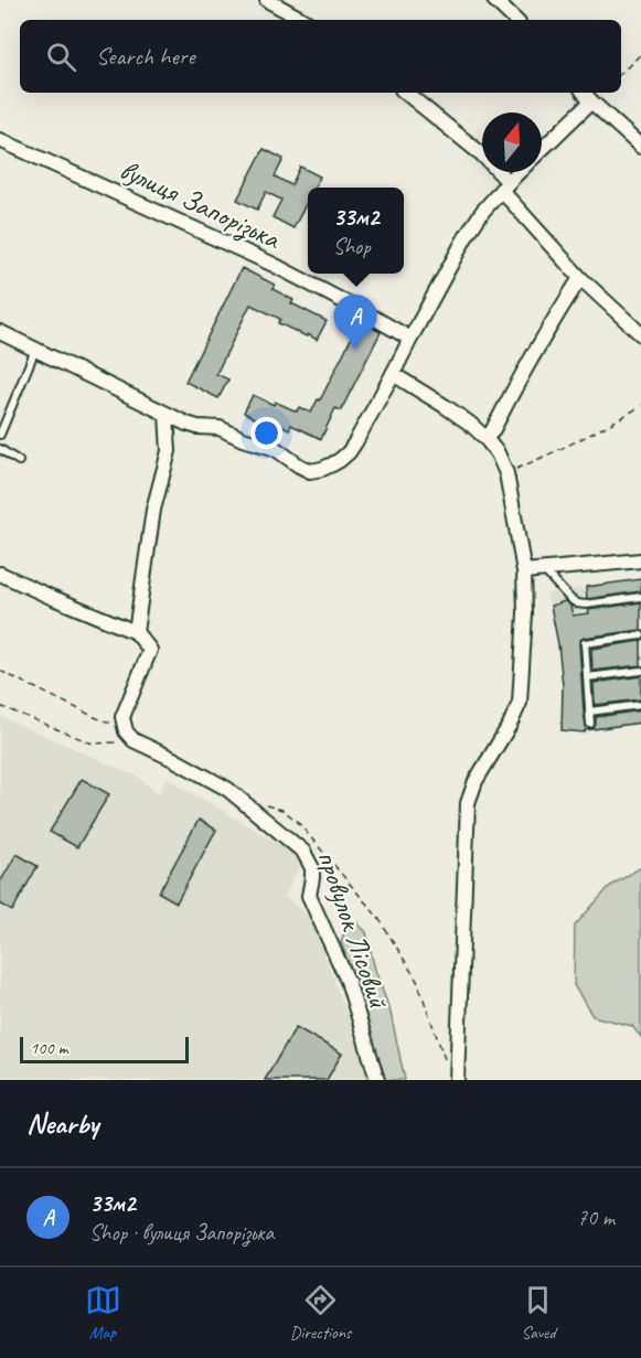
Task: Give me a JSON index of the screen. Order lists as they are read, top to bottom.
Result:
{
  "streets": {
    "street": ["вулиця Запорізька", "провулок Лісовий"]
  },
  "scale_bar": "100 m",
  "north": "top",
  "page": {
    "search": "Search here",
    "popup": ["33м2", "Shop"],
    "pins": "A",
    "scale": "100 m",
    "heading": "Nearby",
    "list": [
      {
        "mark": "A",
        "name": "33м2",
        "note": "Shop · вулиця Запорізька",
        "value": "70 m"
      }
    ],
    "nav": ["Map", "Directions", "Saved"]
  }
}
